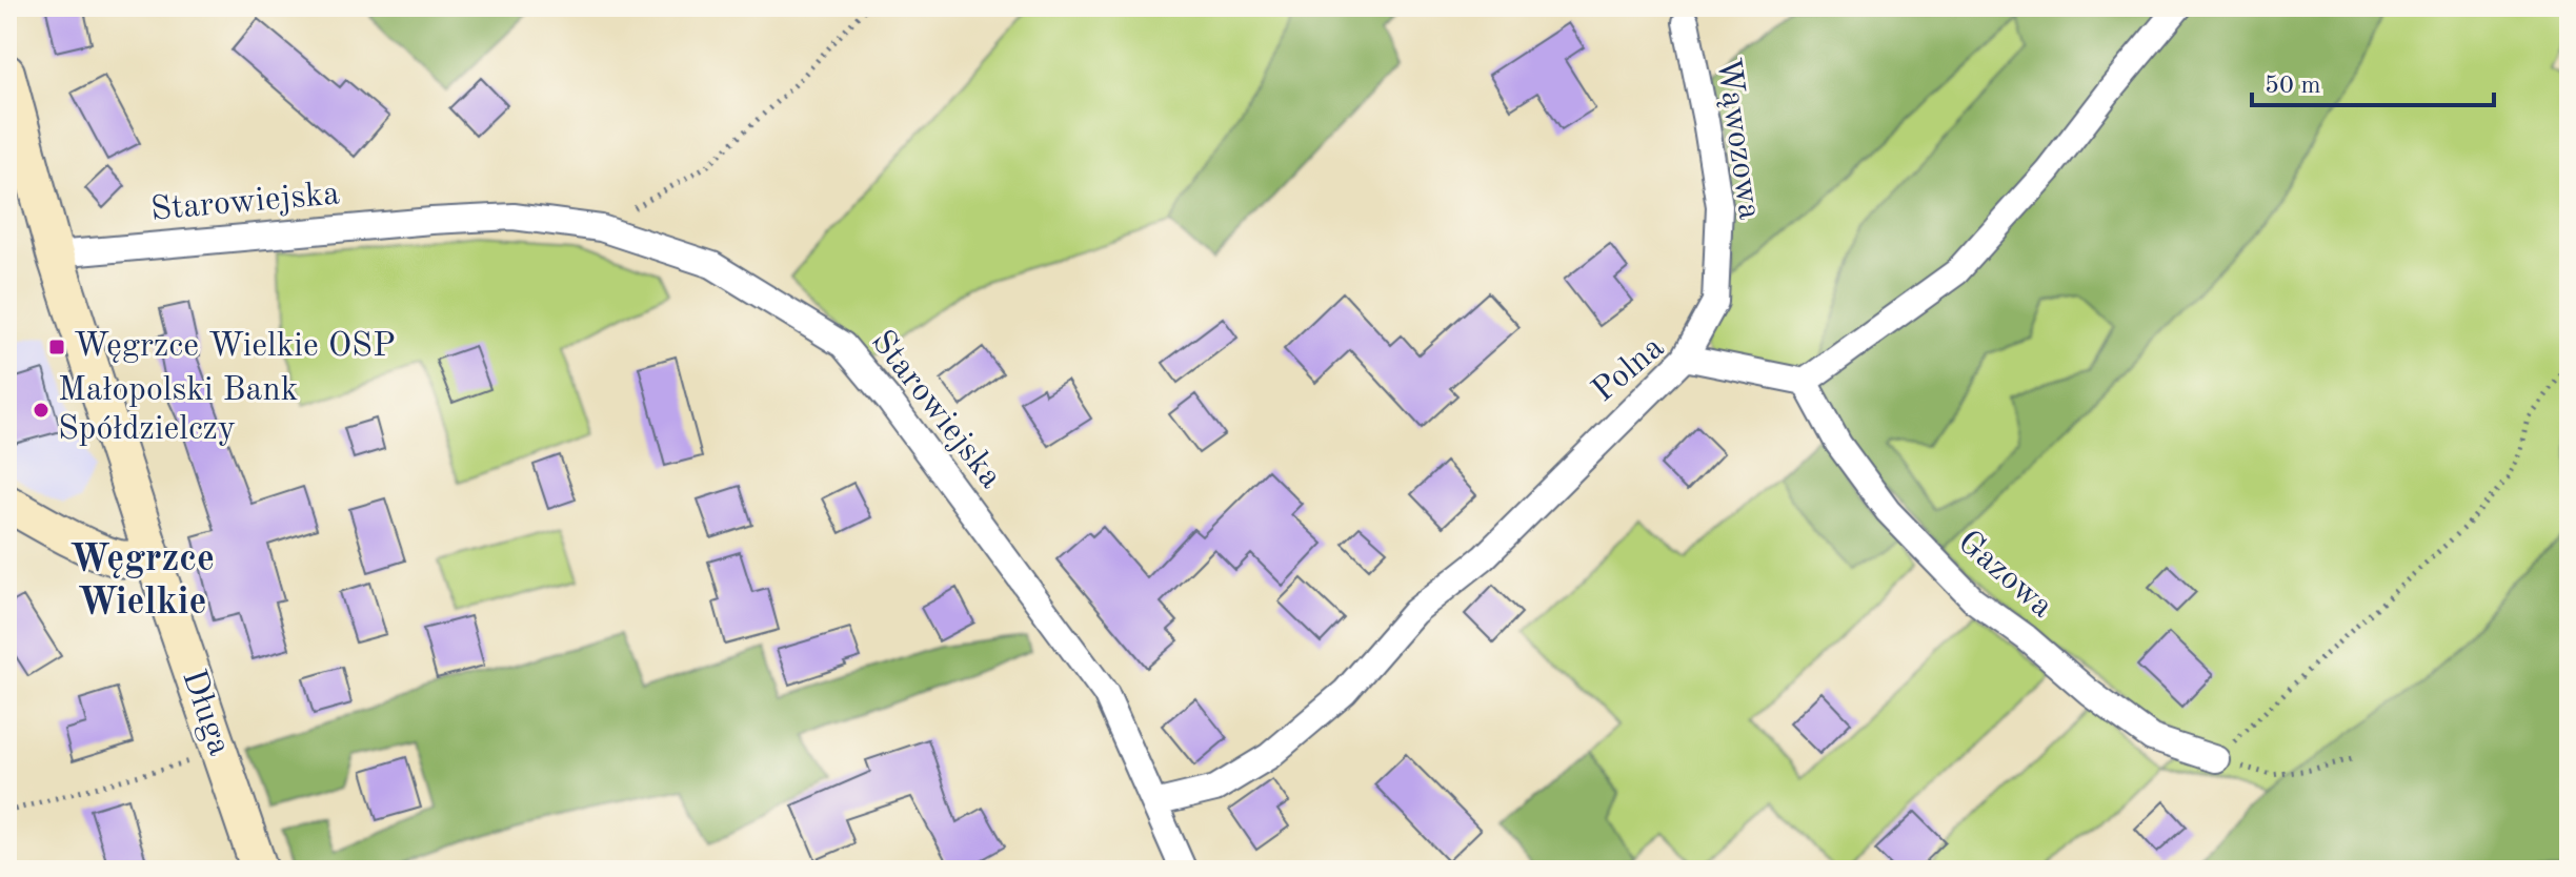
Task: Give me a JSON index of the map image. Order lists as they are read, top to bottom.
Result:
{
  "streets": {
    "street": [
      "Wąwozowa",
      "Starowiejska",
      "Polna",
      "Gazowa",
      "Długa"
    ]
  },
  "crossings": [
    ["Wąwozowa", "Polna"],
    ["Starowiejska", "Polna"],
    ["Starowiejska", "Długa"],
    ["Polna", "Gazowa"]
  ],
  "districts": ["Węgrzce Wielkie"],
  "places": {
    "transit": ["Węgrzce Wielkie OSP"],
    "other": ["Małopolski Bank Spółdzielczy"]
  },
  "scale_bar": "50 m"
}
